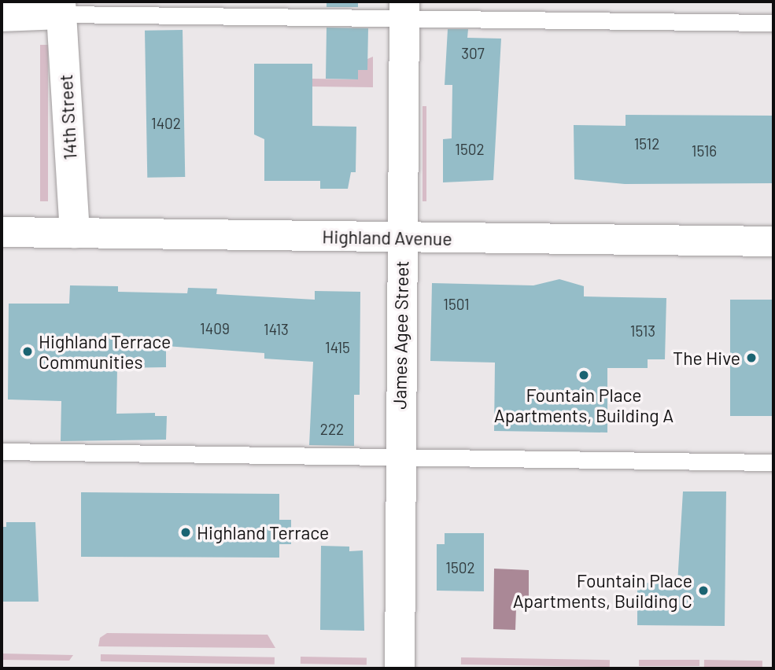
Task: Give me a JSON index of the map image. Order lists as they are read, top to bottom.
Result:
{
  "streets": {
    "street": ["14th Street", "Highland Avenue", "James Agee Street"]
  },
  "crossings": [
    ["14th Street", "Highland Avenue"],
    ["Highland Avenue", "James Agee Street"]
  ],
  "places": [
    "Highland Terrace Communities",
    "The Hive",
    "Fountain Place Apartments, Building A",
    "Highland Terrace",
    "Fountain Place Apartments, Building C"
  ],
  "house_numbers": [
    "307",
    "1402",
    "1512",
    "1502",
    "1516",
    "1501",
    "1409",
    "1413",
    "1513",
    "1415",
    "222",
    "1502"
  ]
}
